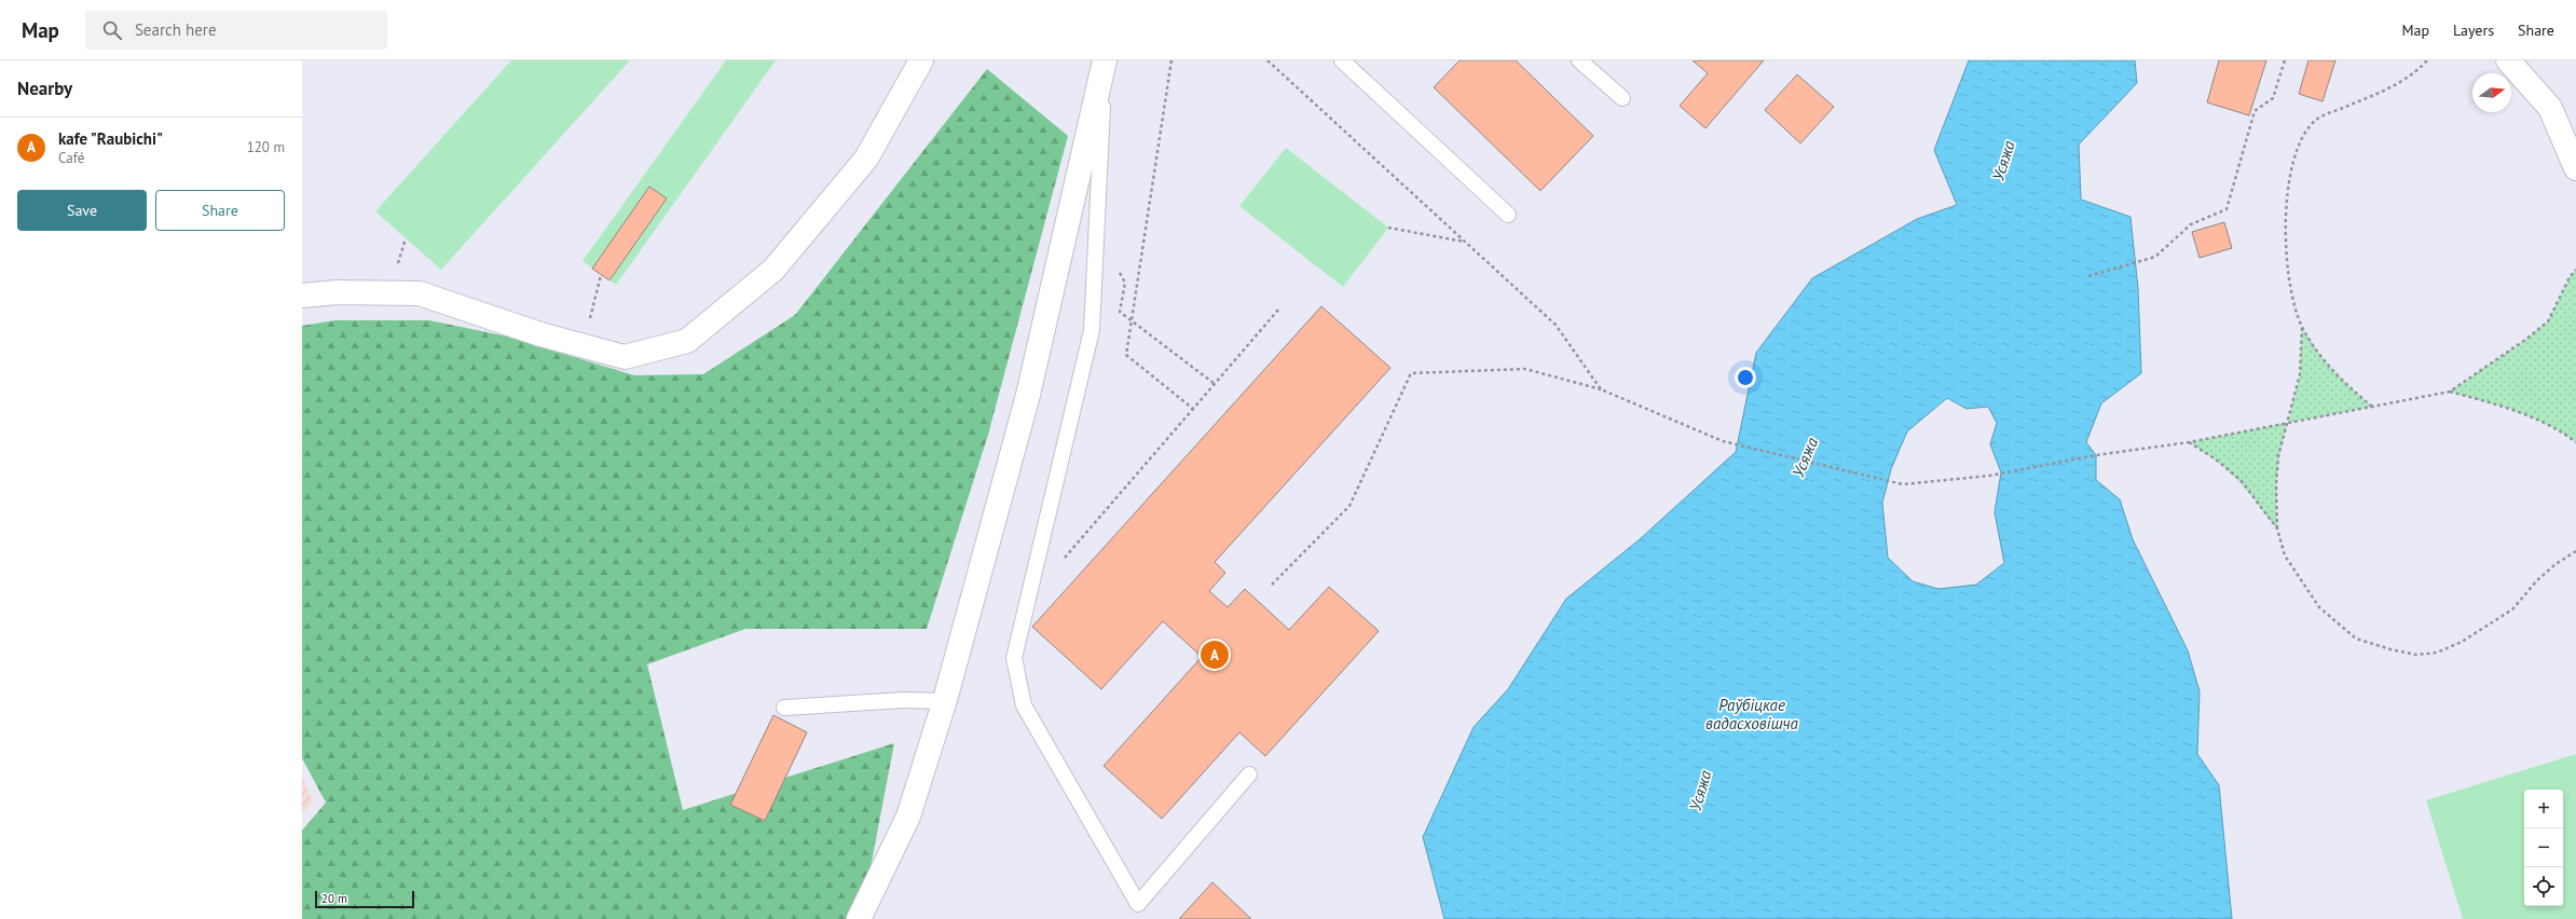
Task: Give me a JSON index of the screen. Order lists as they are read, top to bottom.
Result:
{
  "water": ["Усяжа", "Раўбіцкае вадасховішча"],
  "scale_bar": "20 m",
  "north": "right",
  "page": {
    "header": "Map",
    "search": "Search here",
    "nav": ["Map", "Layers", "Share"],
    "heading": "Nearby",
    "list": [
      {
        "mark": "A",
        "name": "kafe \"Raubichi\"",
        "note": "Café",
        "value": "120 m"
      }
    ],
    "buttons": ["Save", "Share"],
    "pins": "A",
    "map_buttons": ["+", "−"],
    "scale": "20 m"
  }
}
